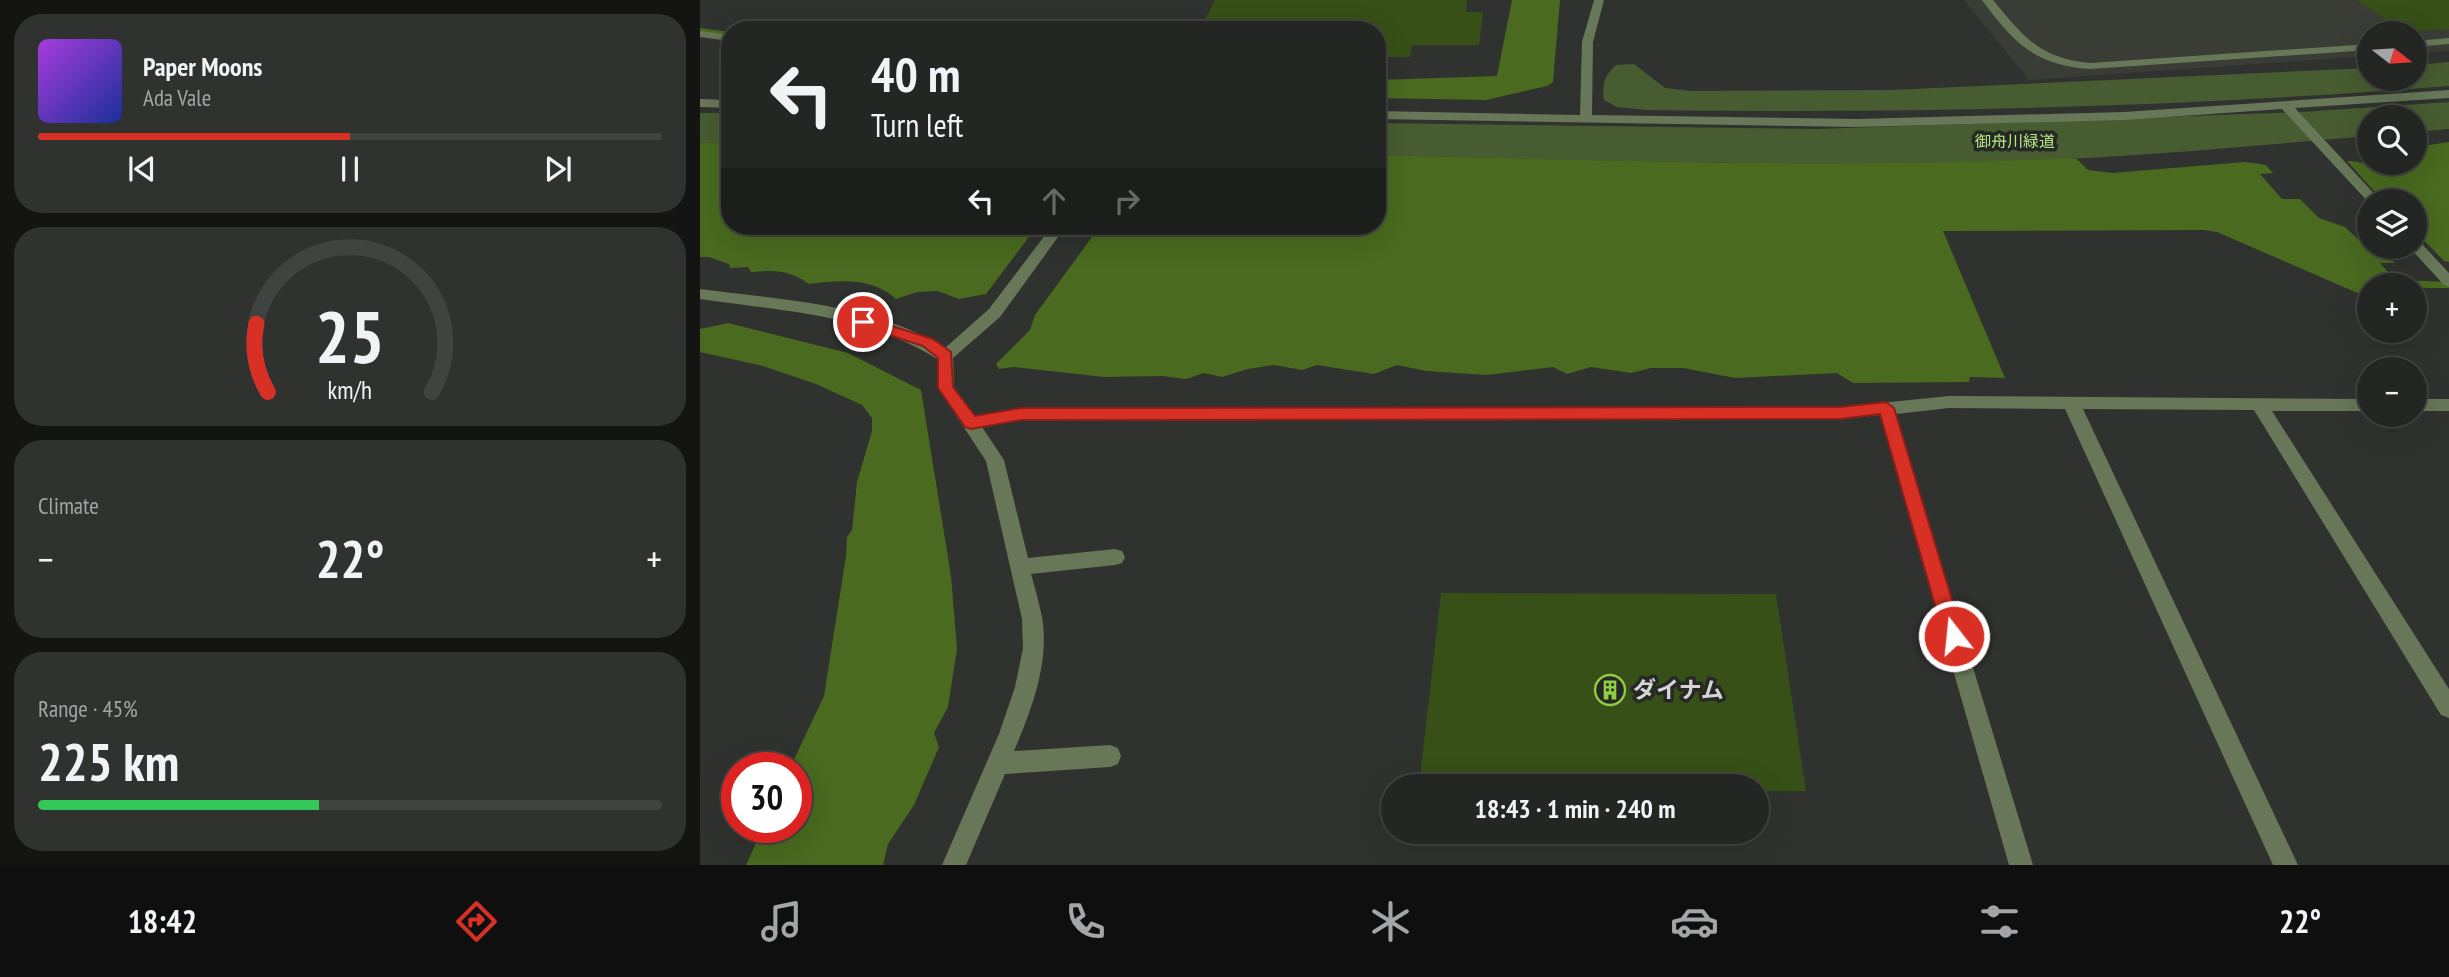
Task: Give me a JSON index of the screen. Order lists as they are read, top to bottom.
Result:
{
  "parks": ["御舟川緑道"],
  "places": {
    "building": ["ダイナム"]
  },
  "north": "right",
  "page": {
    "map_buttons": ["+", "−"],
    "turn": ["40 m", "Turn left"],
    "song": ["Paper Moons", "Ada Vale"],
    "tile": [
      "Climate",
      ["Range · 45%", "225 km"]
    ],
    "heat": ["−", "22°", "+"],
    "limit": "30",
    "trip": "18:43 · 1 min · 240 m",
    "tabs": ["18:42", "22°"],
    "gauge": ["25", "km/h"]
  }
}
